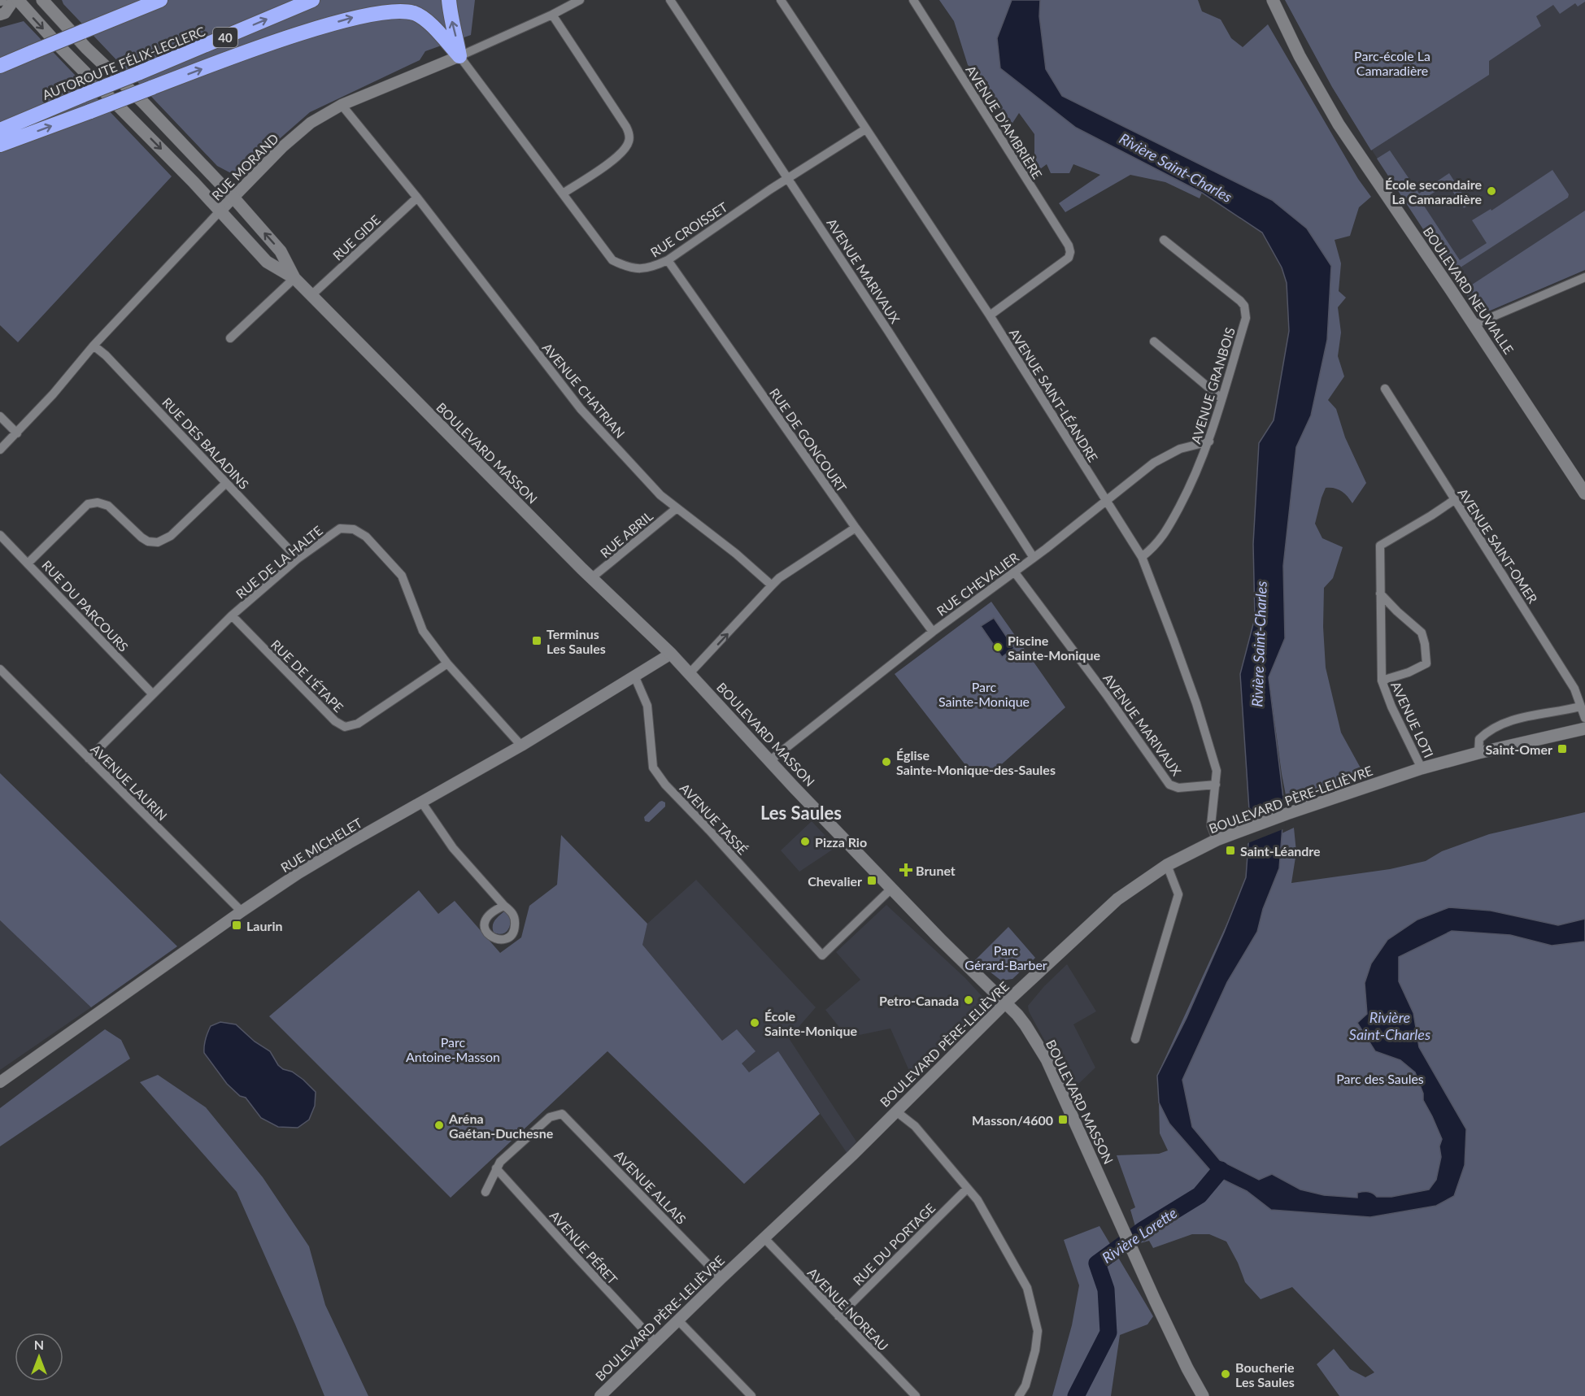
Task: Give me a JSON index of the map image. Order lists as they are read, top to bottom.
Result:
{
  "streets": {
    "highway": ["40", "AUTOROUTE FÉLIX-LECLERC"],
    "main road": ["BOULEVARD NEUVIALLE", "BOULEVARD MASSON", "BOULEVARD PÈRE-LELIÈVRE"],
    "street": [
      "AVENUE D'AMBRIÈRE",
      "RUE MORAND",
      "RUE CROISSET",
      "RUE GIDE",
      "AVENUE MARIVAUX",
      "AVENUE GRANBOIS",
      "AVENUE CHATRIAN",
      "AVENUE SAINT-LÉANDRE",
      "RUE DE GONCOURT",
      "RUE DES BALADINS",
      "RUE ABRIL",
      "AVENUE SAINT-OMER",
      "RUE DE LA HALTE",
      "RUE CHEVALIER",
      "RUE DU PARCOURS",
      "RUE DE L'ÉTAPE",
      "AVENUE LOTI",
      "AVENUE LAURIN",
      "AVENUE TASSÉ",
      "RUE MICHELET",
      "AVENUE ALLAIS",
      "RUE DU PORTAGE",
      "AVENUE PÉRET",
      "AVENUE NOREAU"
    ]
  },
  "crossings": [
    ["AVENUE D'AMBRIÈRE", "AVENUE SAINT-LÉANDRE"],
    ["RUE MORAND", "RUE CROISSET"],
    ["RUE MORAND", "AVENUE CHATRIAN"],
    ["RUE MORAND", "RUE DES BALADINS"],
    ["RUE MORAND", "BOULEVARD MASSON"],
    ["RUE CROISSET", "AVENUE MARIVAUX"],
    ["RUE CROISSET", "AVENUE SAINT-LÉANDRE"],
    ["RUE CROISSET", "RUE DE GONCOURT"],
    ["RUE GIDE", "AVENUE CHATRIAN"],
    ["RUE GIDE", "BOULEVARD MASSON"],
    ["AVENUE MARIVAUX", "AVENUE SAINT-LÉANDRE"],
    ["AVENUE MARIVAUX", "RUE CHEVALIER"],
    ["AVENUE GRANBOIS", "AVENUE SAINT-LÉANDRE"],
    ["AVENUE GRANBOIS", "RUE CHEVALIER"],
    ["AVENUE CHATRIAN", "RUE ABRIL"],
    ["AVENUE SAINT-LÉANDRE", "RUE CHEVALIER"],
    ["AVENUE SAINT-LÉANDRE", "BOULEVARD PÈRE-LELIÈVRE"],
    ["RUE DE GONCOURT", "RUE CHEVALIER"],
    ["RUE DES BALADINS", "RUE DE LA HALTE"],
    ["BOULEVARD MASSON", "RUE ABRIL"],
    ["BOULEVARD MASSON", "RUE CHEVALIER"],
    ["BOULEVARD MASSON", "BOULEVARD PÈRE-LELIÈVRE"],
    ["BOULEVARD MASSON", "AVENUE TASSÉ"],
    ["BOULEVARD MASSON", "RUE MICHELET"],
    ["AVENUE SAINT-OMER", "AVENUE LOTI"],
    ["RUE DE LA HALTE", "RUE DU PARCOURS"],
    ["RUE DE LA HALTE", "RUE DE L'ÉTAPE"],
    ["RUE DE LA HALTE", "AVENUE LAURIN"],
    ["RUE DE LA HALTE", "RUE MICHELET"],
    ["AVENUE LOTI", "BOULEVARD PÈRE-LELIÈVRE"],
    ["AVENUE LAURIN", "RUE MICHELET"],
    ["BOULEVARD PÈRE-LELIÈVRE", "AVENUE ALLAIS"],
    ["BOULEVARD PÈRE-LELIÈVRE", "AVENUE PÉRET"],
    ["BOULEVARD PÈRE-LELIÈVRE", "AVENUE NOREAU"],
    ["AVENUE TASSÉ", "RUE MICHELET"],
    ["AVENUE ALLAIS", "AVENUE PÉRET"],
    ["RUE DU PORTAGE", "AVENUE NOREAU"]
  ],
  "districts": ["Les Saules"],
  "water": ["Rivière Saint-Charles", "Rivière Lorette"],
  "parks": [
    "Parc-école La Camaradière",
    "Parc Sainte-Monique",
    "Parc Gérard-Barber",
    "Parc Antoine-Masson",
    "Parc des Saules"
  ],
  "places": {
    "other": [
      "École secondaire La Camaradière",
      "Piscine Sainte-Monique",
      "Église Sainte-Monique-des-Saules",
      "Pizza Rio",
      "Petro-Canada",
      "École Sainte-Monique",
      "Aréna Gaétan-Duchesne",
      "Boucherie Les Saules"
    ],
    "transit": [
      "Terminus Les Saules",
      "Saint-Omer",
      "Saint-Léandre",
      "Chevalier",
      "Laurin",
      "Masson/4600"
    ],
    "health": ["Brunet"]
  },
  "north": "top"
}
